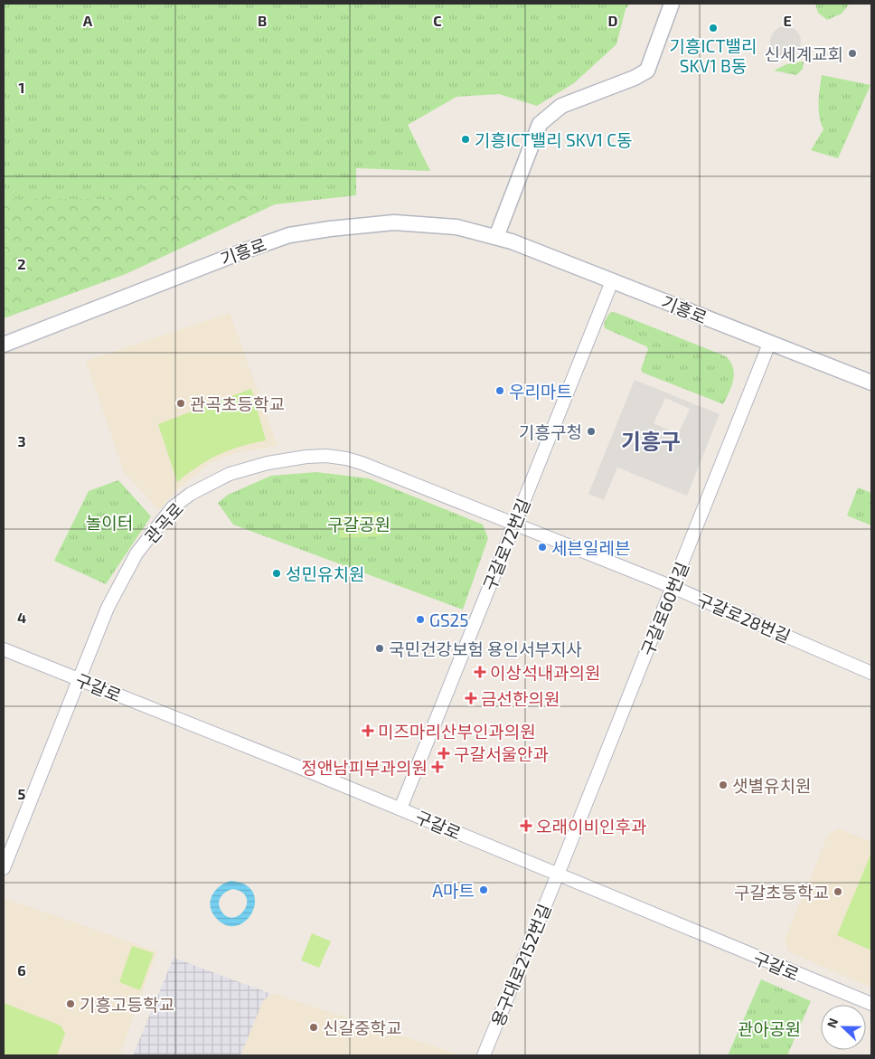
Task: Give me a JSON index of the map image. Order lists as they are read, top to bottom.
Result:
{
  "streets": {
    "main road": ["기흥로"],
    "street": [
      "관곡로",
      "구갈로72번길",
      "구갈로60번길",
      "구갈로28번길",
      "구갈로",
      "용구대로2152번길"
    ]
  },
  "crossings": [
    ["기흥로", "구갈로72번길"],
    ["기흥로", "구갈로60번길"],
    ["관곡로", "구갈로72번길"],
    ["관곡로", "구갈로28번길"],
    ["관곡로", "구갈로"],
    ["구갈로72번길", "구갈로28번길"],
    ["구갈로72번길", "구갈로"],
    ["구갈로60번길", "구갈로28번길"],
    ["구갈로60번길", "구갈로"],
    ["구갈로60번길", "용구대로2152번길"],
    ["구갈로", "용구대로2152번길"]
  ],
  "districts": ["기흥구"],
  "parks": ["놀이터", "구갈공원", "관아공원"],
  "places": {
    "other": [
      "기흥ICT밸리 SKV1 B동",
      "신세계교회",
      "기흥ICT밸리 SKV1 C동",
      "우리마트",
      "관곡초등학교",
      "기흥구청",
      "세븐일레븐",
      "성민유치원",
      "GS25",
      "국민건강보험 용인서부지사",
      "샛별유치원",
      "A마트",
      "구갈초등학교",
      "기흥고등학교",
      "신갈중학교"
    ],
    "health": [
      "이상석내과의원",
      "금선한의원",
      "미즈마리산부인과의원",
      "구갈서울안과",
      "정앤남피부과의원",
      "오래이비인후과"
    ]
  },
  "north": "left",
  "grid": {
    "columns": [
      "A",
      "B",
      "C",
      "D",
      "E"
    ],
    "rows": [
      "1",
      "2",
      "3",
      "4",
      "5",
      "6"
    ]
  }
}
